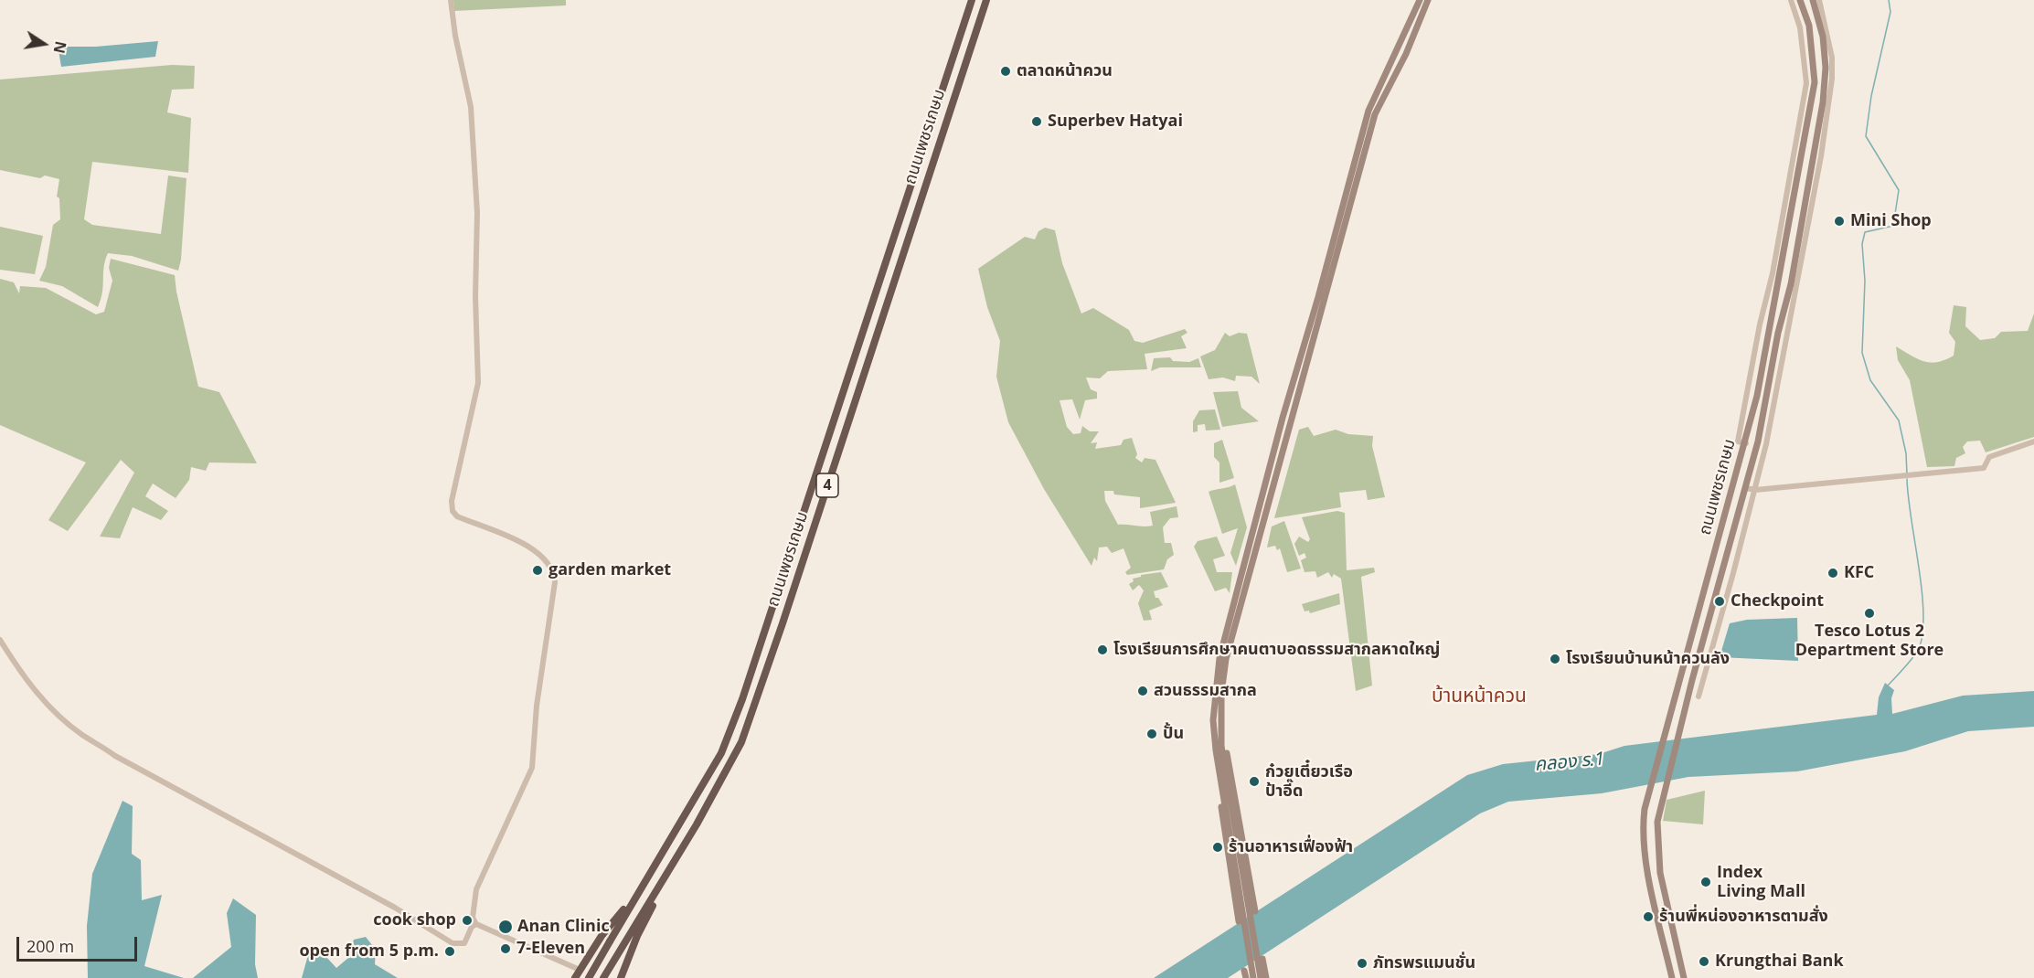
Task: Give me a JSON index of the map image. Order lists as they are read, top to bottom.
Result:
{
  "streets": {
    "highway": ["ถนนเพชรเกษม", "4"]
  },
  "districts": ["บ้านหน้าควน"],
  "water": ["คลอง ร.1"],
  "places": [
    "ตลาดหน้าควน",
    "Superbev Hatyai",
    "Mini Shop",
    "garden market",
    "KFC",
    "Checkpoint",
    "Tesco Lotus 2 Department Store",
    "โรงเรียนการศึกษาคนตาบอดธรรมสากลหาดใหญ่",
    "โรงเรียนบ้านหน้าควนลัง",
    "สวนธรรมสากล",
    "ปั้น",
    "ก๋วยเตี๋ยวเรือ ป้าอี๊ด",
    "ร้านอาหารเฟื่องฟ้า",
    "Index Living Mall",
    "ร้านพี่หน่องอาหารตามสั่ง",
    "cook shop",
    "Anan Clinic",
    "7-Eleven",
    "open from 5 p.m.",
    "Krungthai Bank",
    "ภัทรพรแมนชั่น"
  ],
  "scale_bar": "200 m",
  "north": "right"
}
